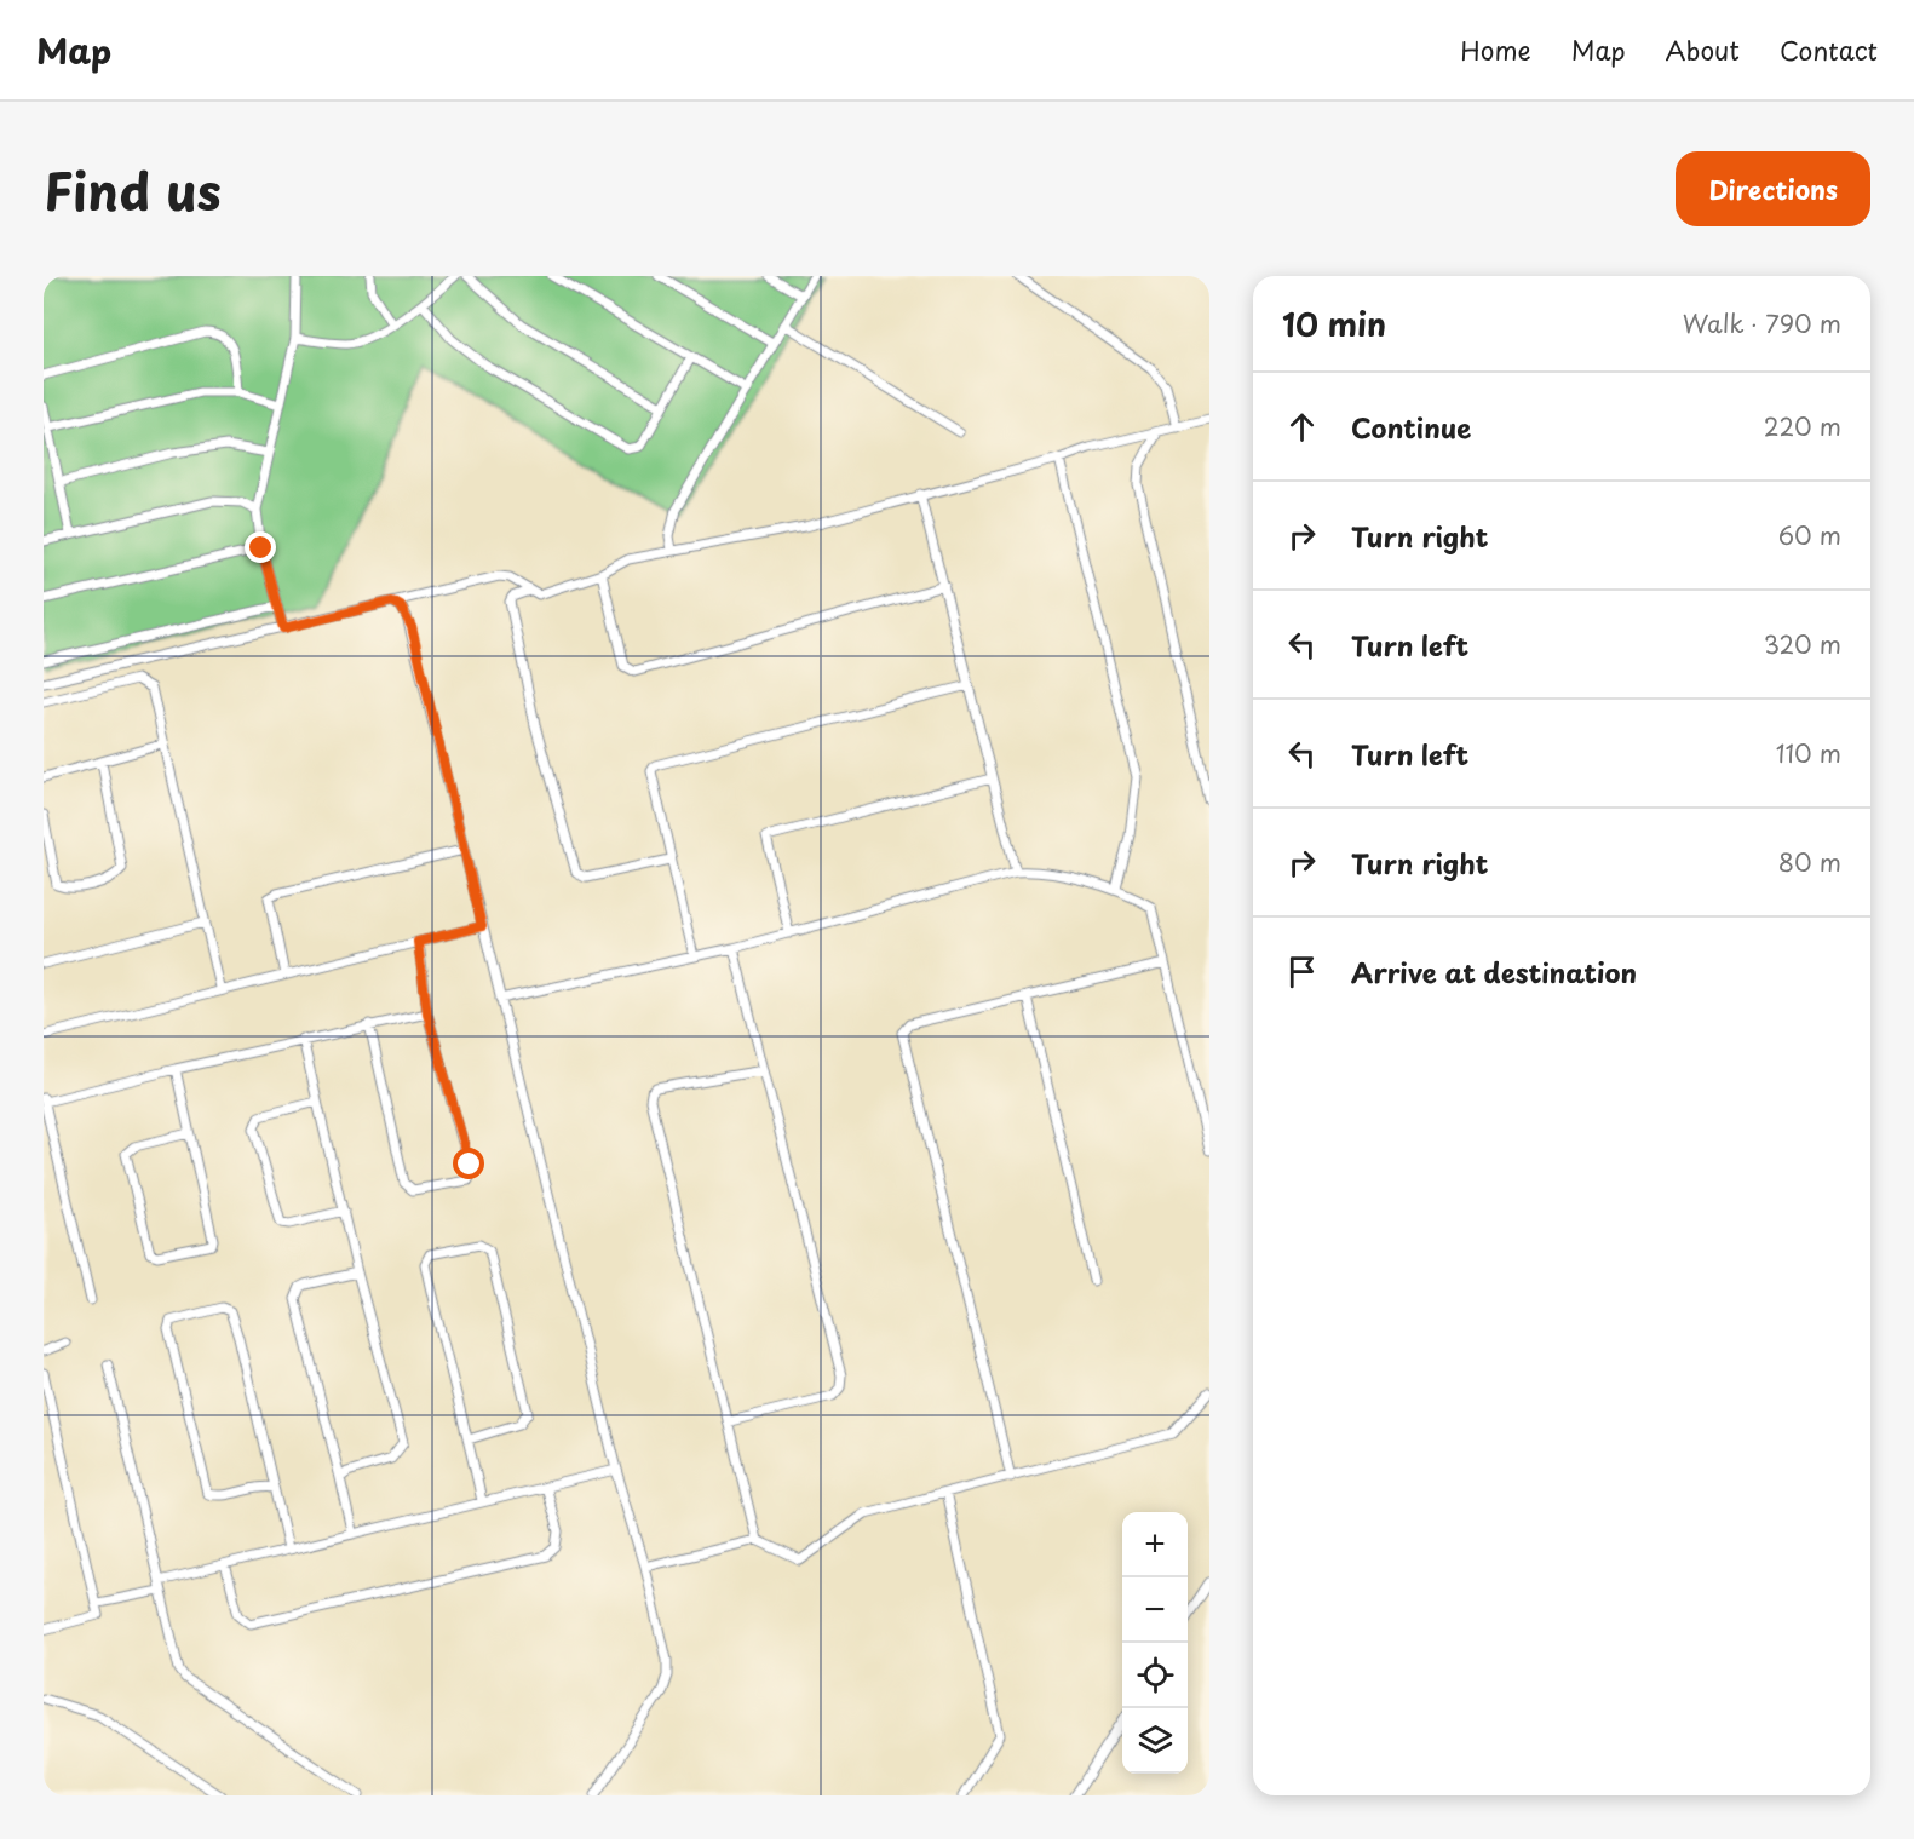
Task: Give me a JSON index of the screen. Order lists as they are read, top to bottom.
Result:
{
  "page": {
    "header": "Map",
    "nav": [
      "Home",
      "Map",
      "About",
      "Contact"
    ],
    "title": "Find us",
    "buttons": "Directions",
    "heading": ["10 min", "Walk · 790 m"],
    "list": [
      ["Continue", "220 m"],
      ["Turn right", "60 m"],
      ["Turn left", "320 m"],
      ["Turn left", "110 m"],
      ["Turn right", "80 m"],
      "Arrive at destination"
    ],
    "map_buttons": ["+", "−"]
  }
}
